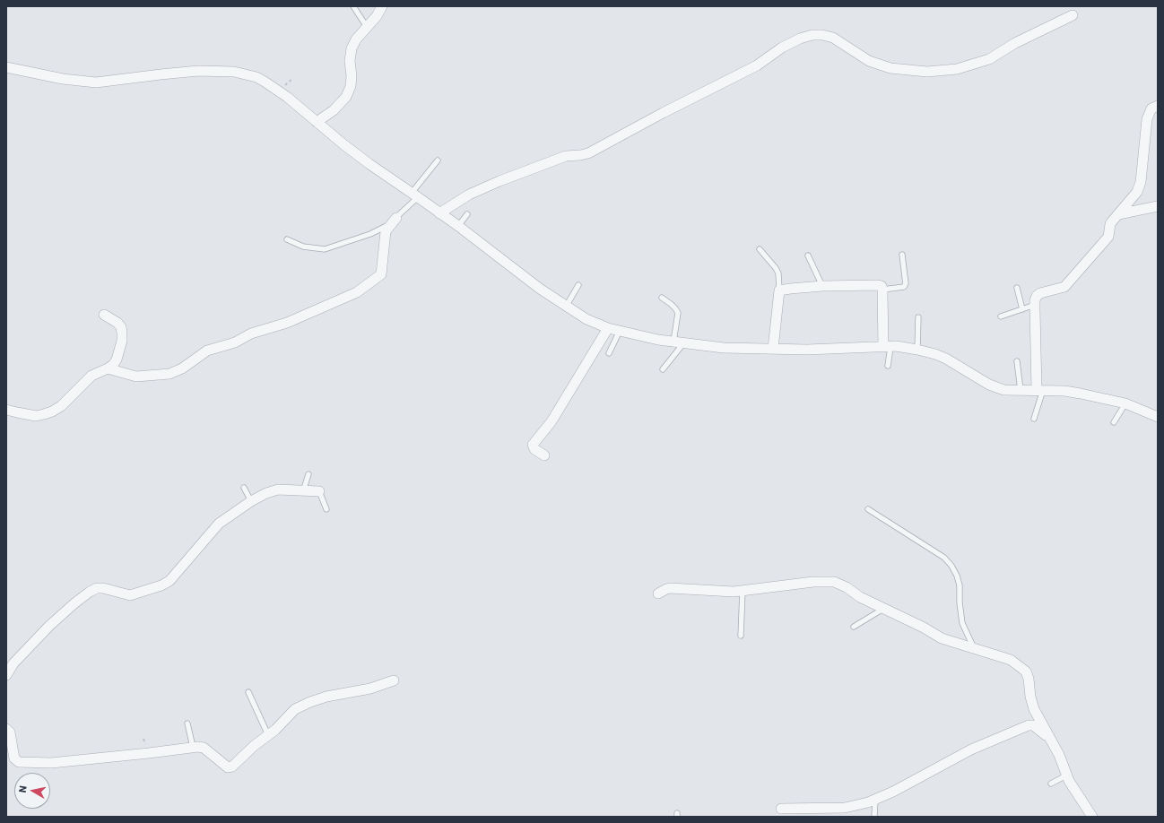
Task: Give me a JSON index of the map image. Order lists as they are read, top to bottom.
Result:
{
  "north": "left"
}
